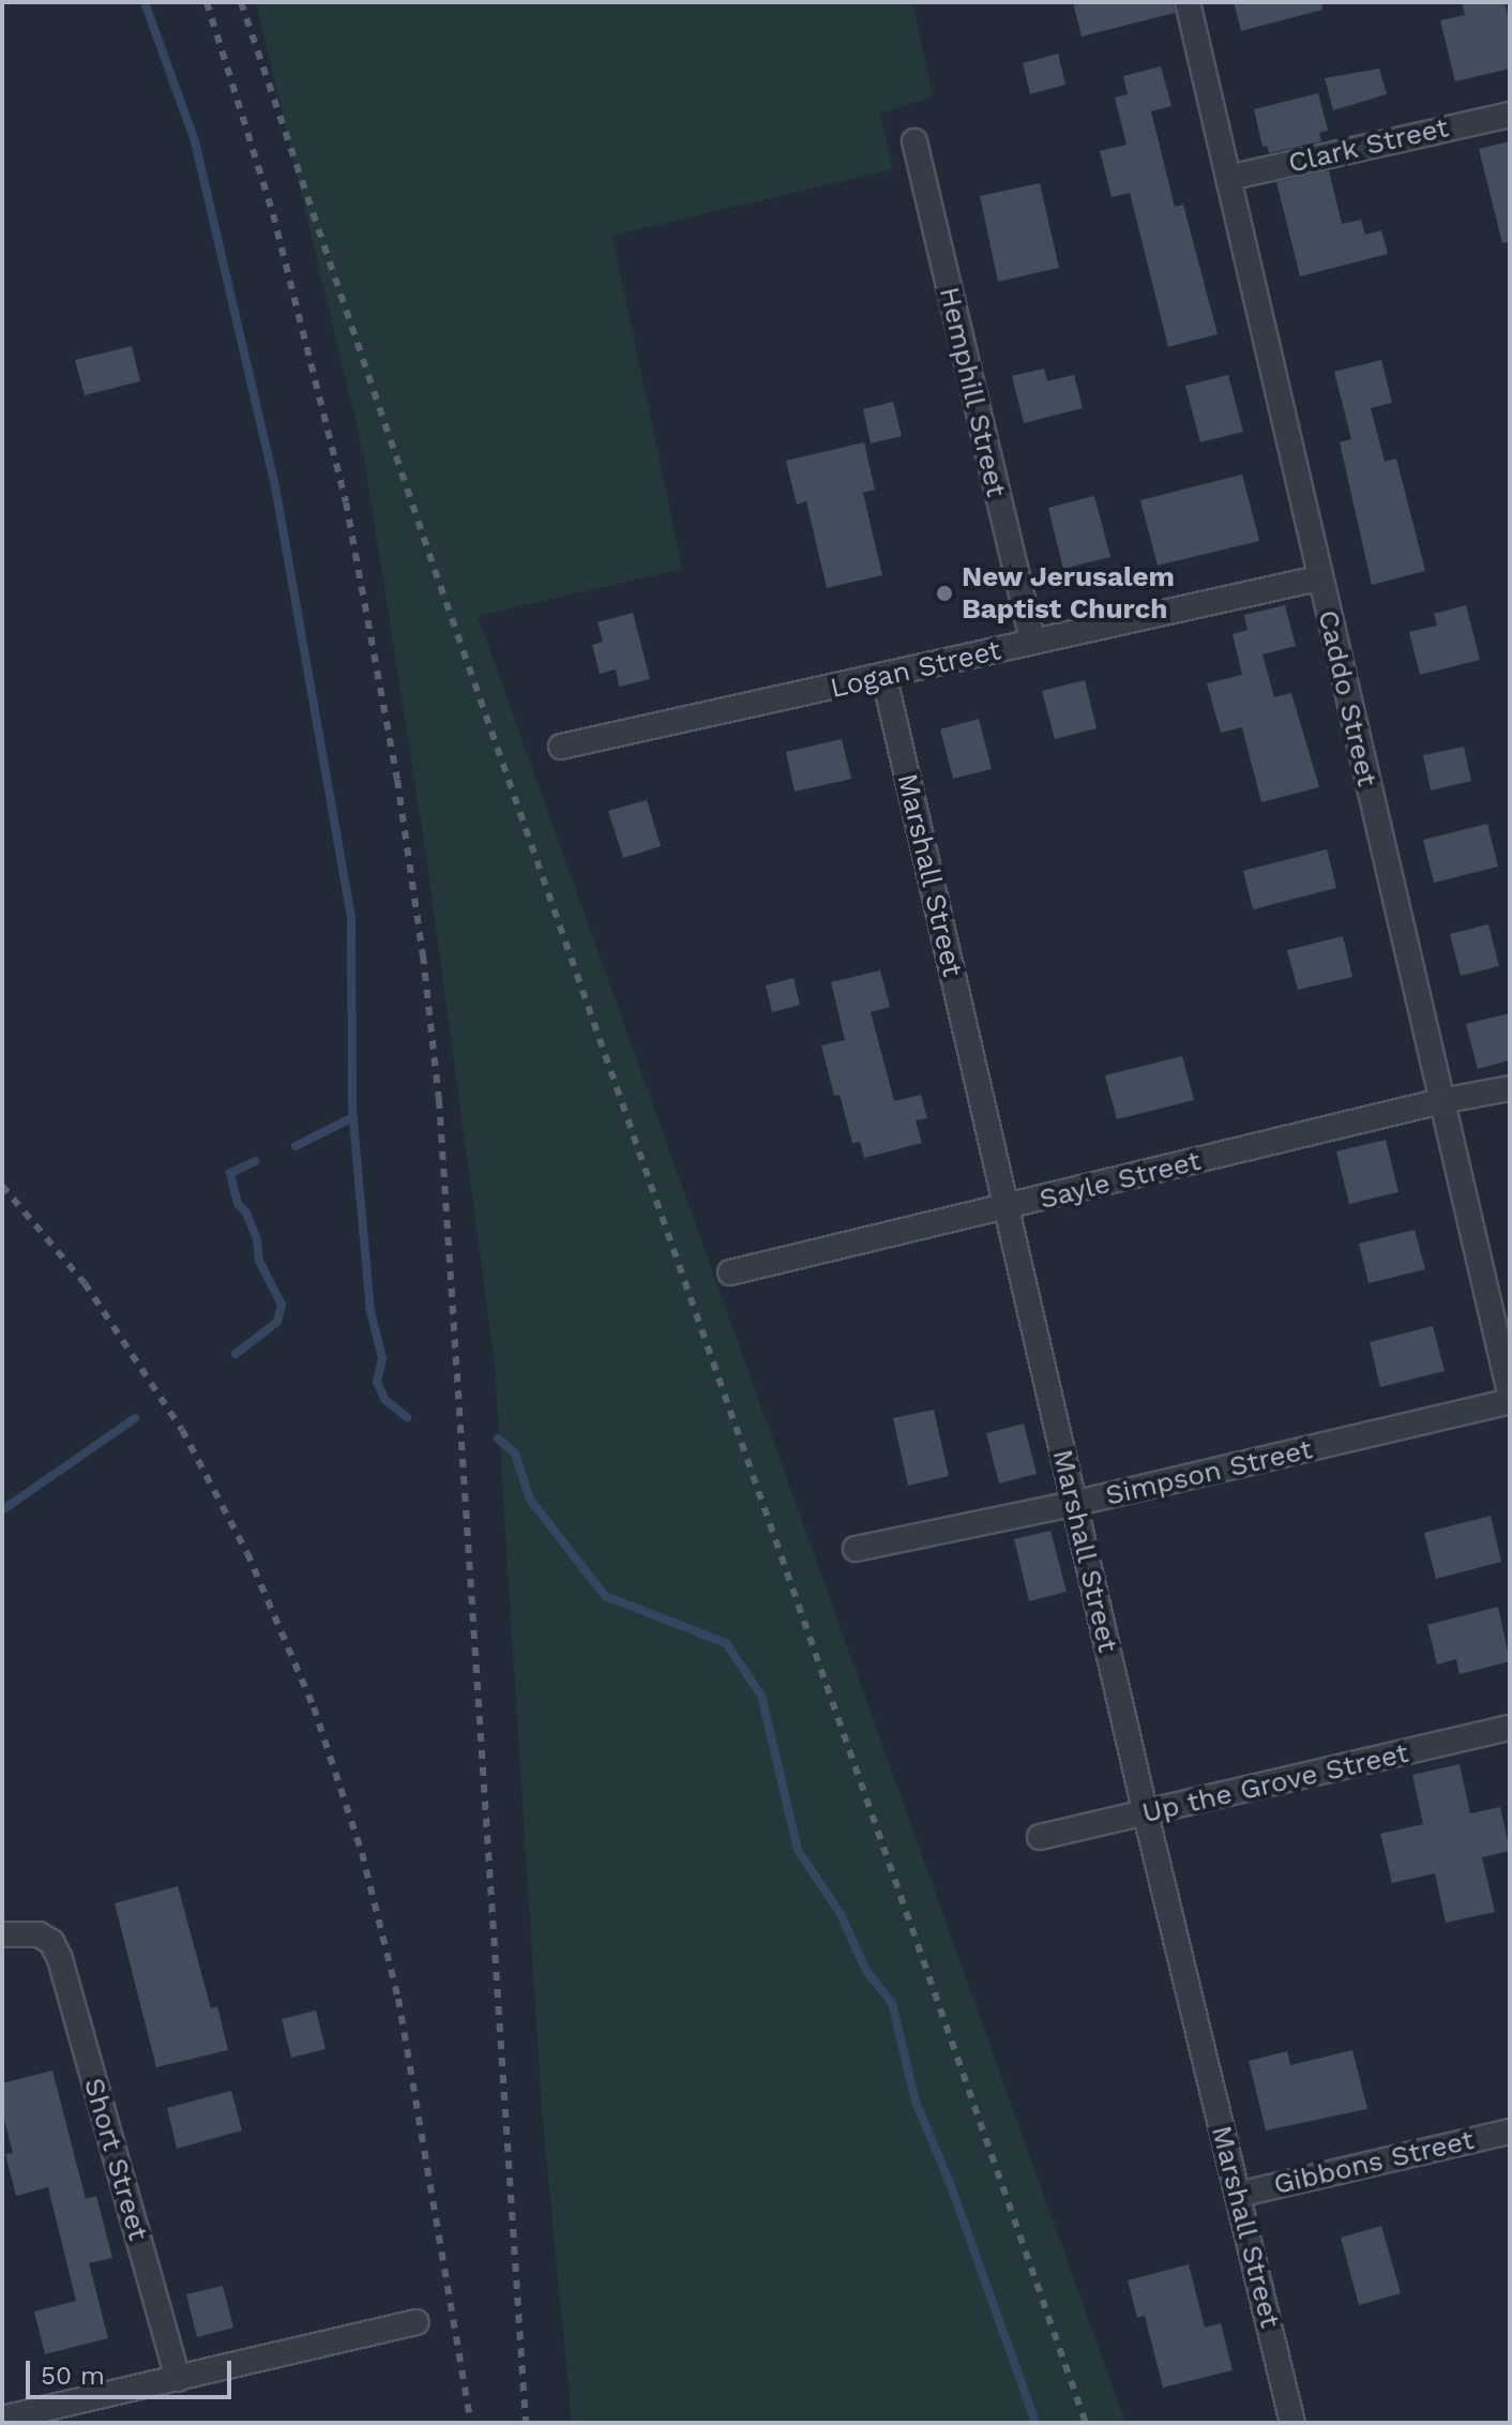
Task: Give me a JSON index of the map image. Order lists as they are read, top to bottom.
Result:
{
  "streets": {
    "street": [
      "Clark Street",
      "Hemphill Street",
      "Logan Street",
      "Caddo Street",
      "Marshall Street",
      "Sayle Street",
      "Simpson Street",
      "Up the Grove Street",
      "Short Street",
      "Gibbons Street"
    ]
  },
  "crossings": [
    ["Clark Street", "Caddo Street"],
    ["Hemphill Street", "Logan Street"],
    ["Logan Street", "Caddo Street"],
    ["Logan Street", "Marshall Street"],
    ["Caddo Street", "Sayle Street"],
    ["Marshall Street", "Sayle Street"],
    ["Marshall Street", "Simpson Street"],
    ["Marshall Street", "Up the Grove Street"],
    ["Marshall Street", "Gibbons Street"]
  ],
  "places": ["New Jerusalem Baptist Church"],
  "scale_bar": "50 m"
}
